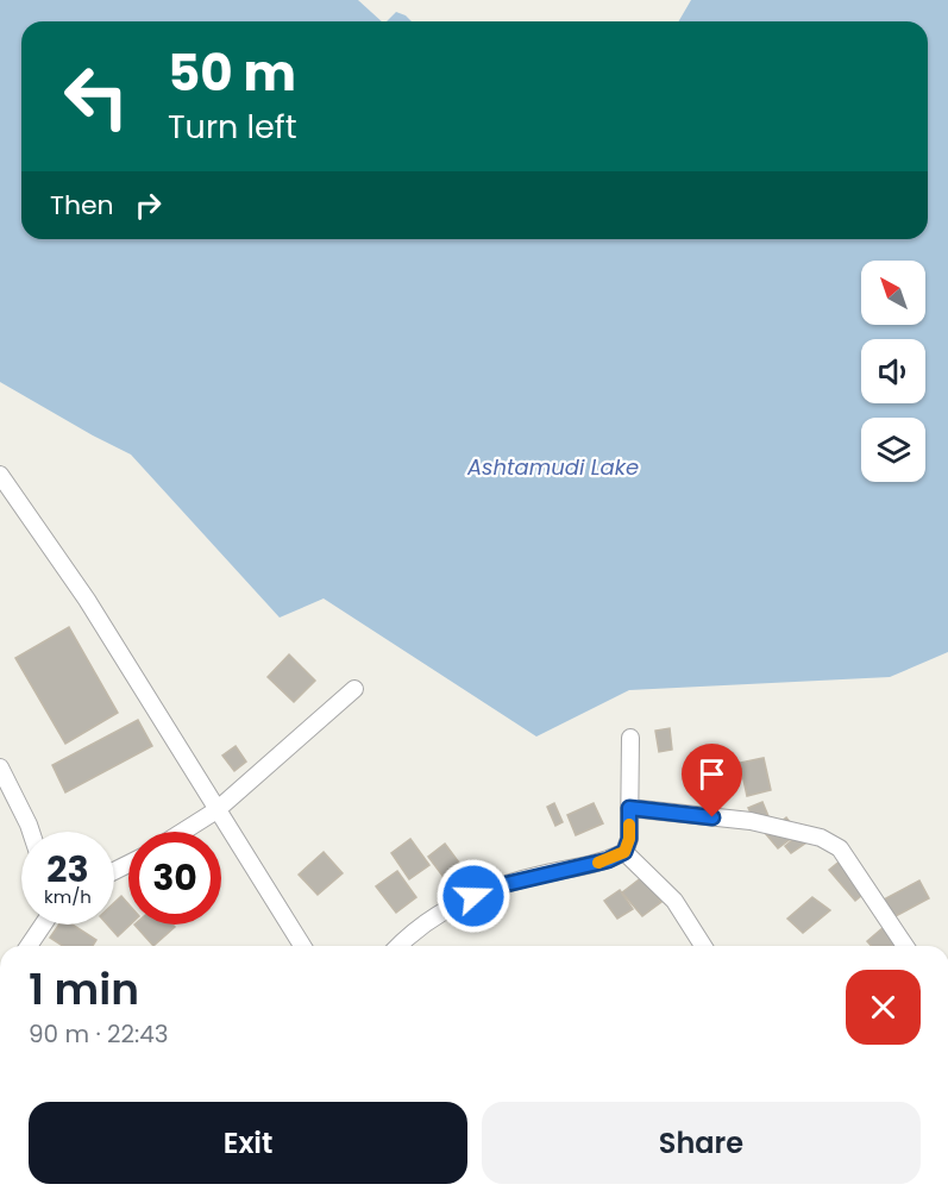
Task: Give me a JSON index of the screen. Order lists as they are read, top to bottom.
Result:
{
  "water": ["Ashtamudi Lake"],
  "north": "top left",
  "page": {
    "turn": ["50 m", "Turn left"],
    "then": "Then",
    "speed": "23 km/h",
    "limit": "30",
    "heading": ["1 min", "90 m · 22:43"],
    "buttons": ["Exit", "Share"]
  }
}
